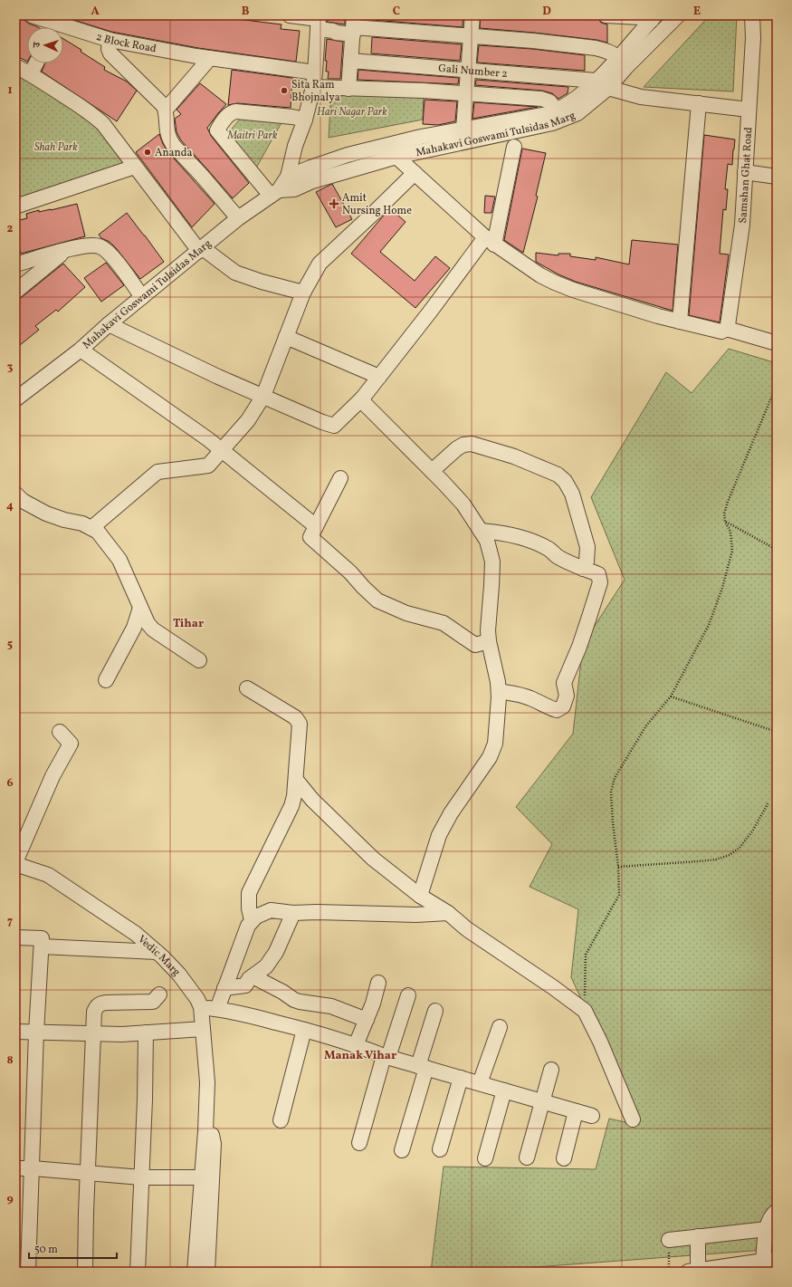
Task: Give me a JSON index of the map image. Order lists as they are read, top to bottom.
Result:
{
  "streets": {
    "street": [
      "2 Block Road",
      "Gali Number 2",
      "Mahakavi Goswami Tulsidas Marg",
      "Samshan Ghat Road",
      "Vedic Marg"
    ]
  },
  "crossings": [
    ["2 Block Road", "Mahakavi Goswami Tulsidas Marg"],
    ["Gali Number 2", "Mahakavi Goswami Tulsidas Marg"],
    ["Gali Number 2", "Samshan Ghat Road"]
  ],
  "districts": ["Tihar", "Manak Vihar"],
  "parks": ["Hari Nagar Park", "Maitri Park", "Shah Park"],
  "places": {
    "other": ["Sita Ram Bhojnalya", "Ananda"],
    "health": ["Amit Nursing Home"]
  },
  "scale_bar": "50 m",
  "north": "left",
  "grid": {
    "columns": [
      "A",
      "B",
      "C",
      "D",
      "E"
    ],
    "rows": [
      "1",
      "2",
      "3",
      "4",
      "5",
      "6",
      "7",
      "8",
      "9"
    ]
  }
}
